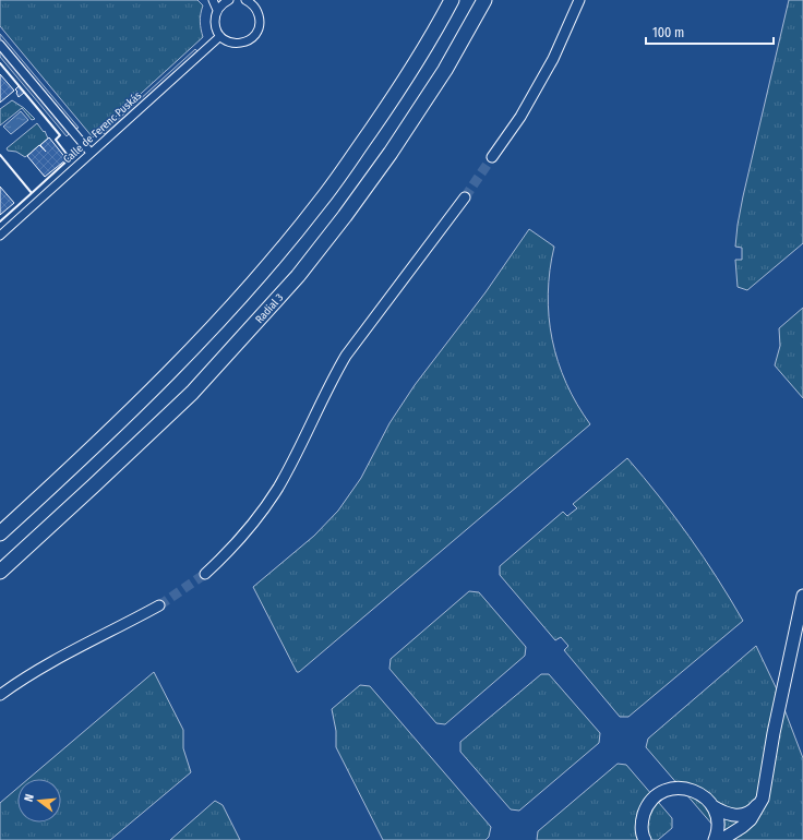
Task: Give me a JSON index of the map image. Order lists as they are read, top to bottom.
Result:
{
  "streets": {
    "highway": ["Radial 3"],
    "street": ["Calle de Ferenc Puskás"]
  },
  "scale_bar": "100 m",
  "north": "left"
}
